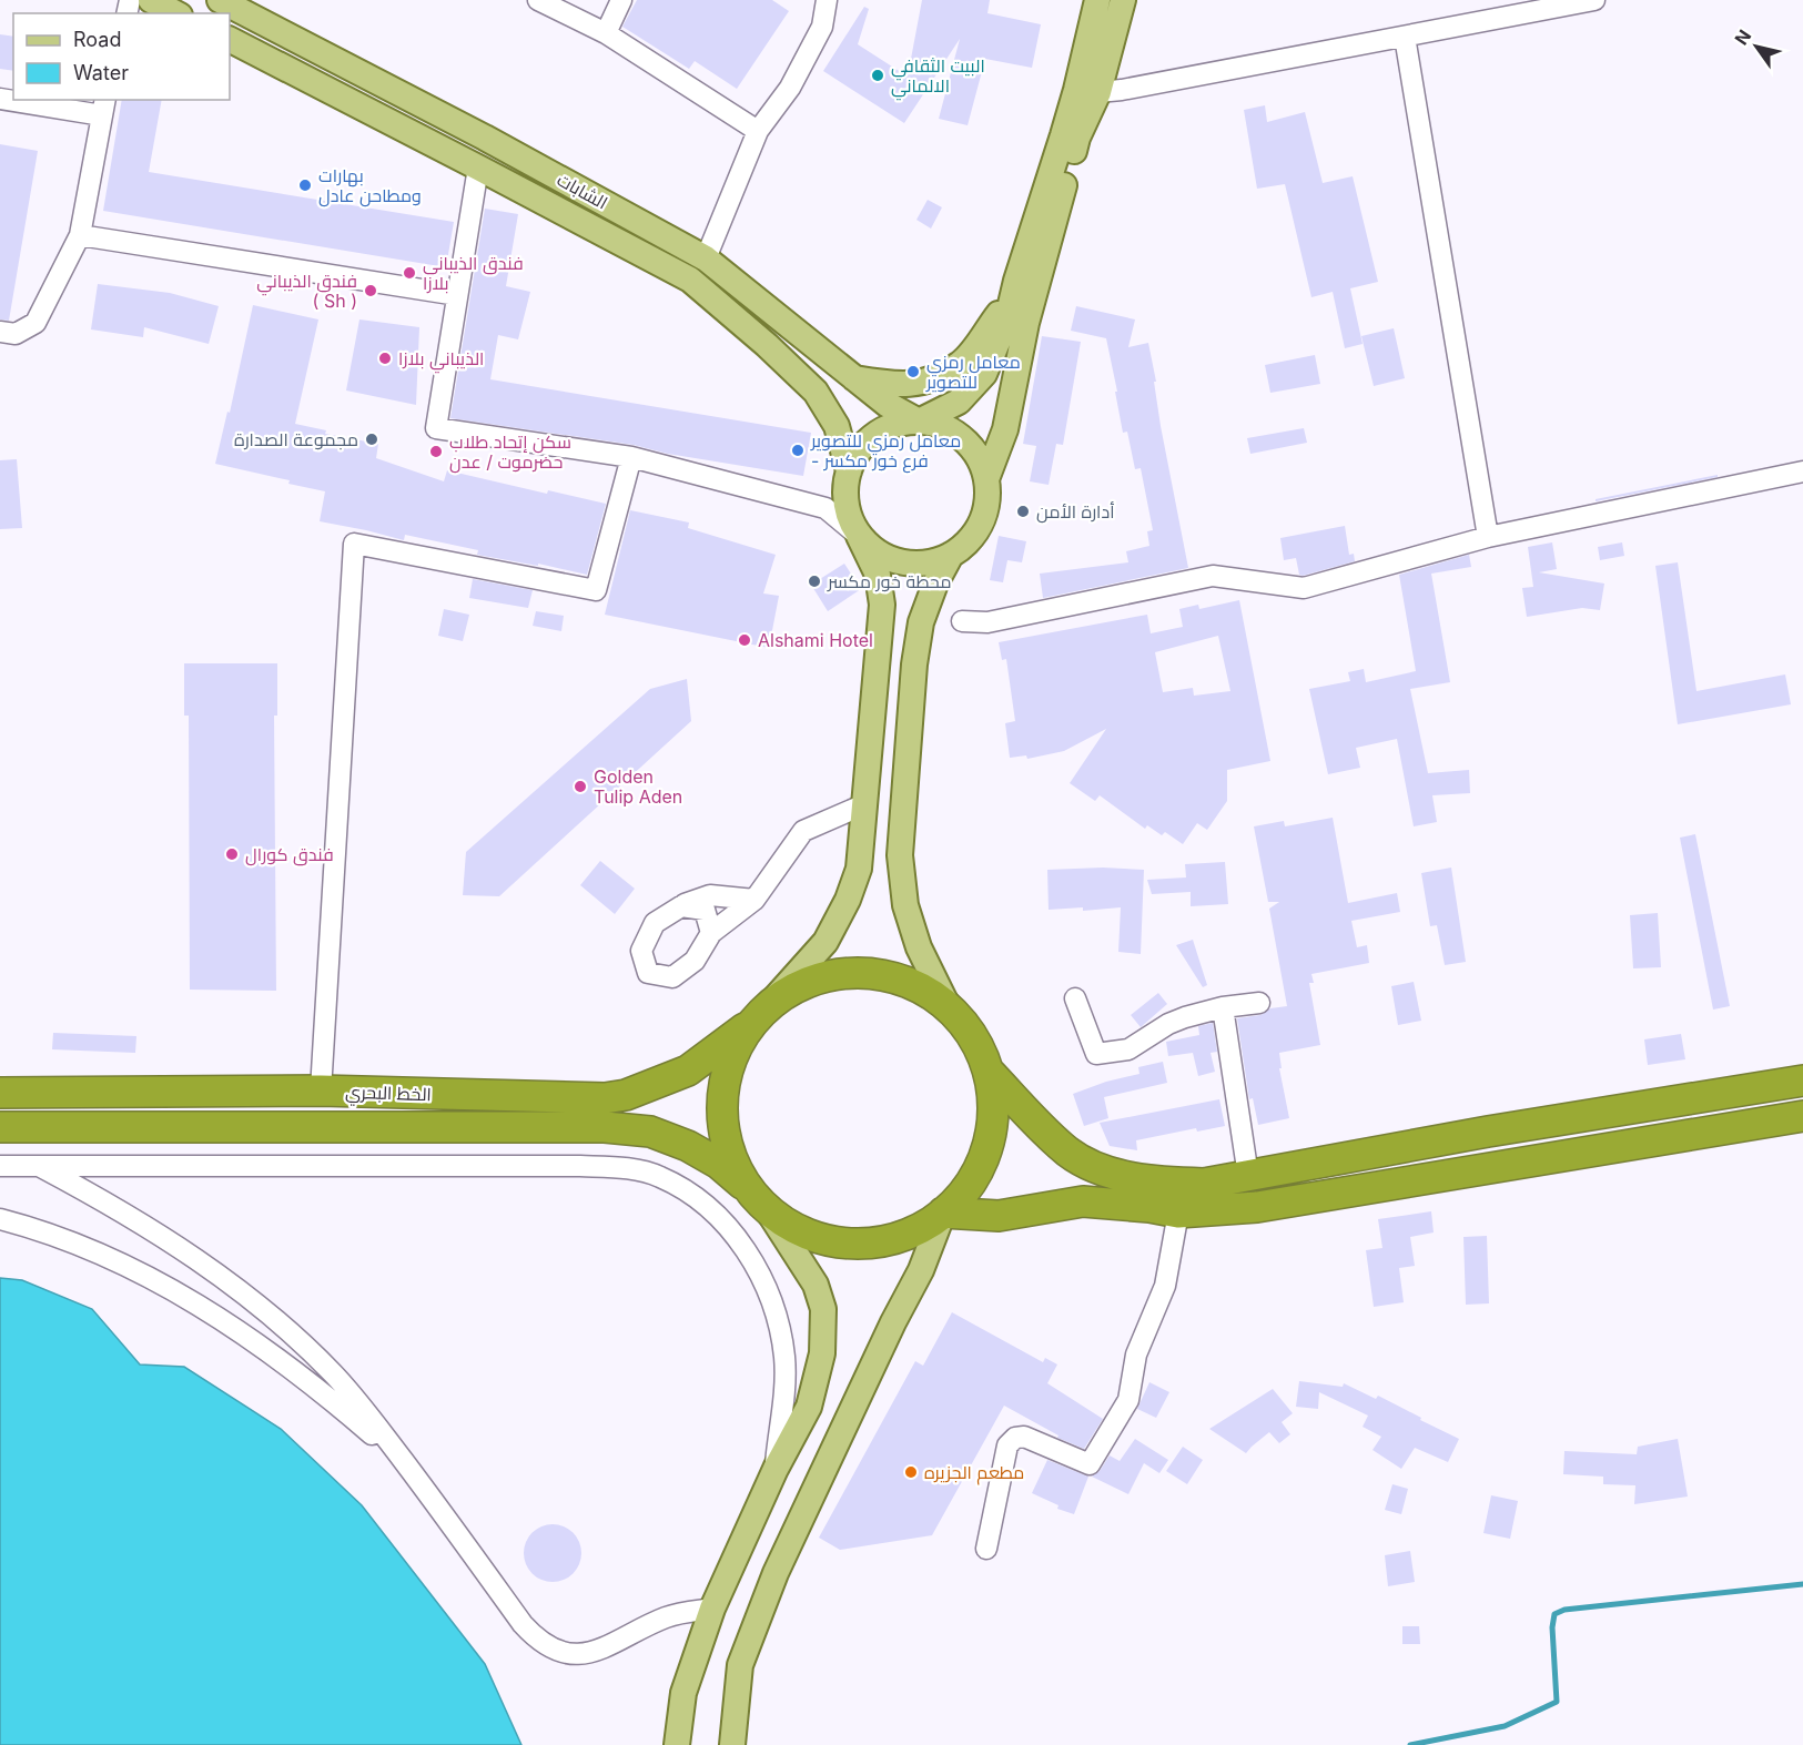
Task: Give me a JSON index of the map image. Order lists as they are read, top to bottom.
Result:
{
  "streets": {
    "highway": ["الخط البحري"],
    "main road": ["الشابات"]
  },
  "places": [
    "البيت الثقافي الالماني",
    "بهارات ومطاحن عادل",
    "فندق الذيباني بلازا",
    "فندق الذيباني ( Sh )",
    "الذيباني بلازا",
    "معامل رمزي للتصوير",
    "مجموعة الصدارة",
    "معامل رمزي للتصوير - فرع خور مكسر",
    "سكن إتحاد طلاب حضرموت / عدن",
    "أدارة الأمن",
    "محطة خور مكسر",
    "Alshami Hotel",
    "Golden Tulip Aden",
    "فندق كورال",
    "مطعم الجزيره"
  ],
  "legend": ["Road", "Water"],
  "north": "top left"
}
